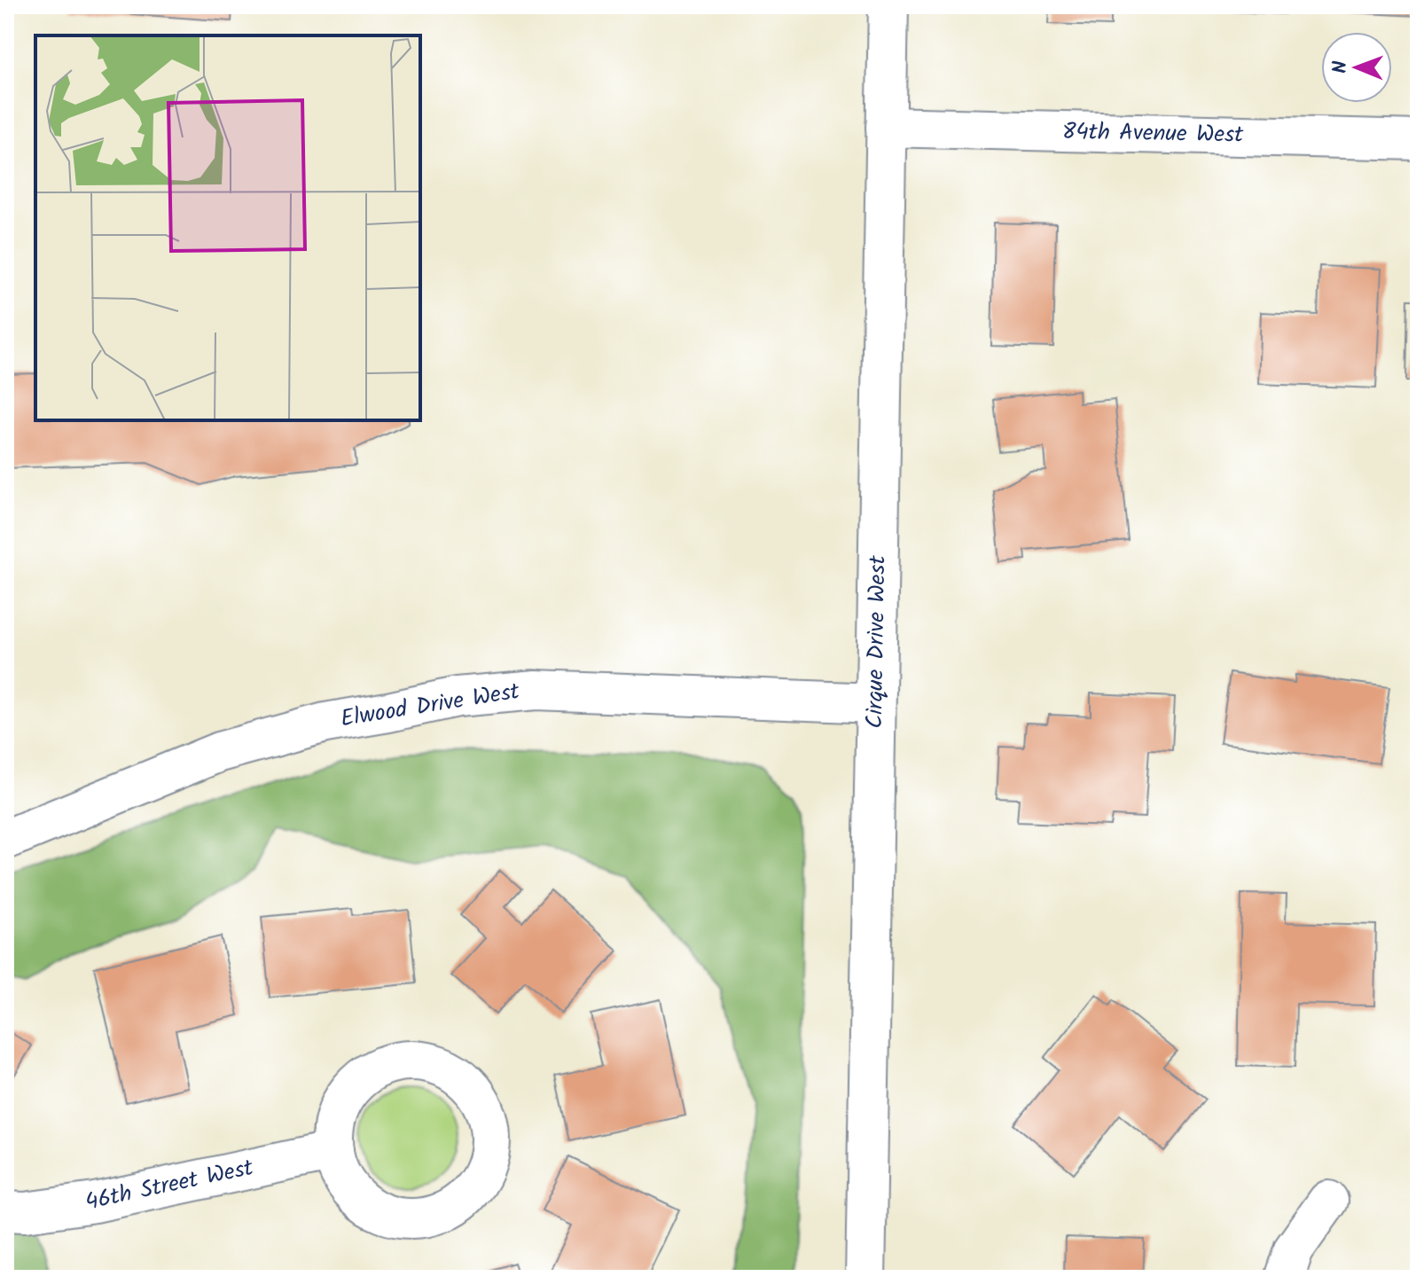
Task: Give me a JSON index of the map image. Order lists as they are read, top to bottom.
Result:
{
  "streets": {
    "street": [
      "84th Avenue West",
      "Cirque Drive West",
      "Elwood Drive West",
      "46th Street West"
    ]
  },
  "crossings": [
    ["84th Avenue West", "Cirque Drive West"],
    ["Cirque Drive West", "Elwood Drive West"]
  ],
  "north": "left"
}
